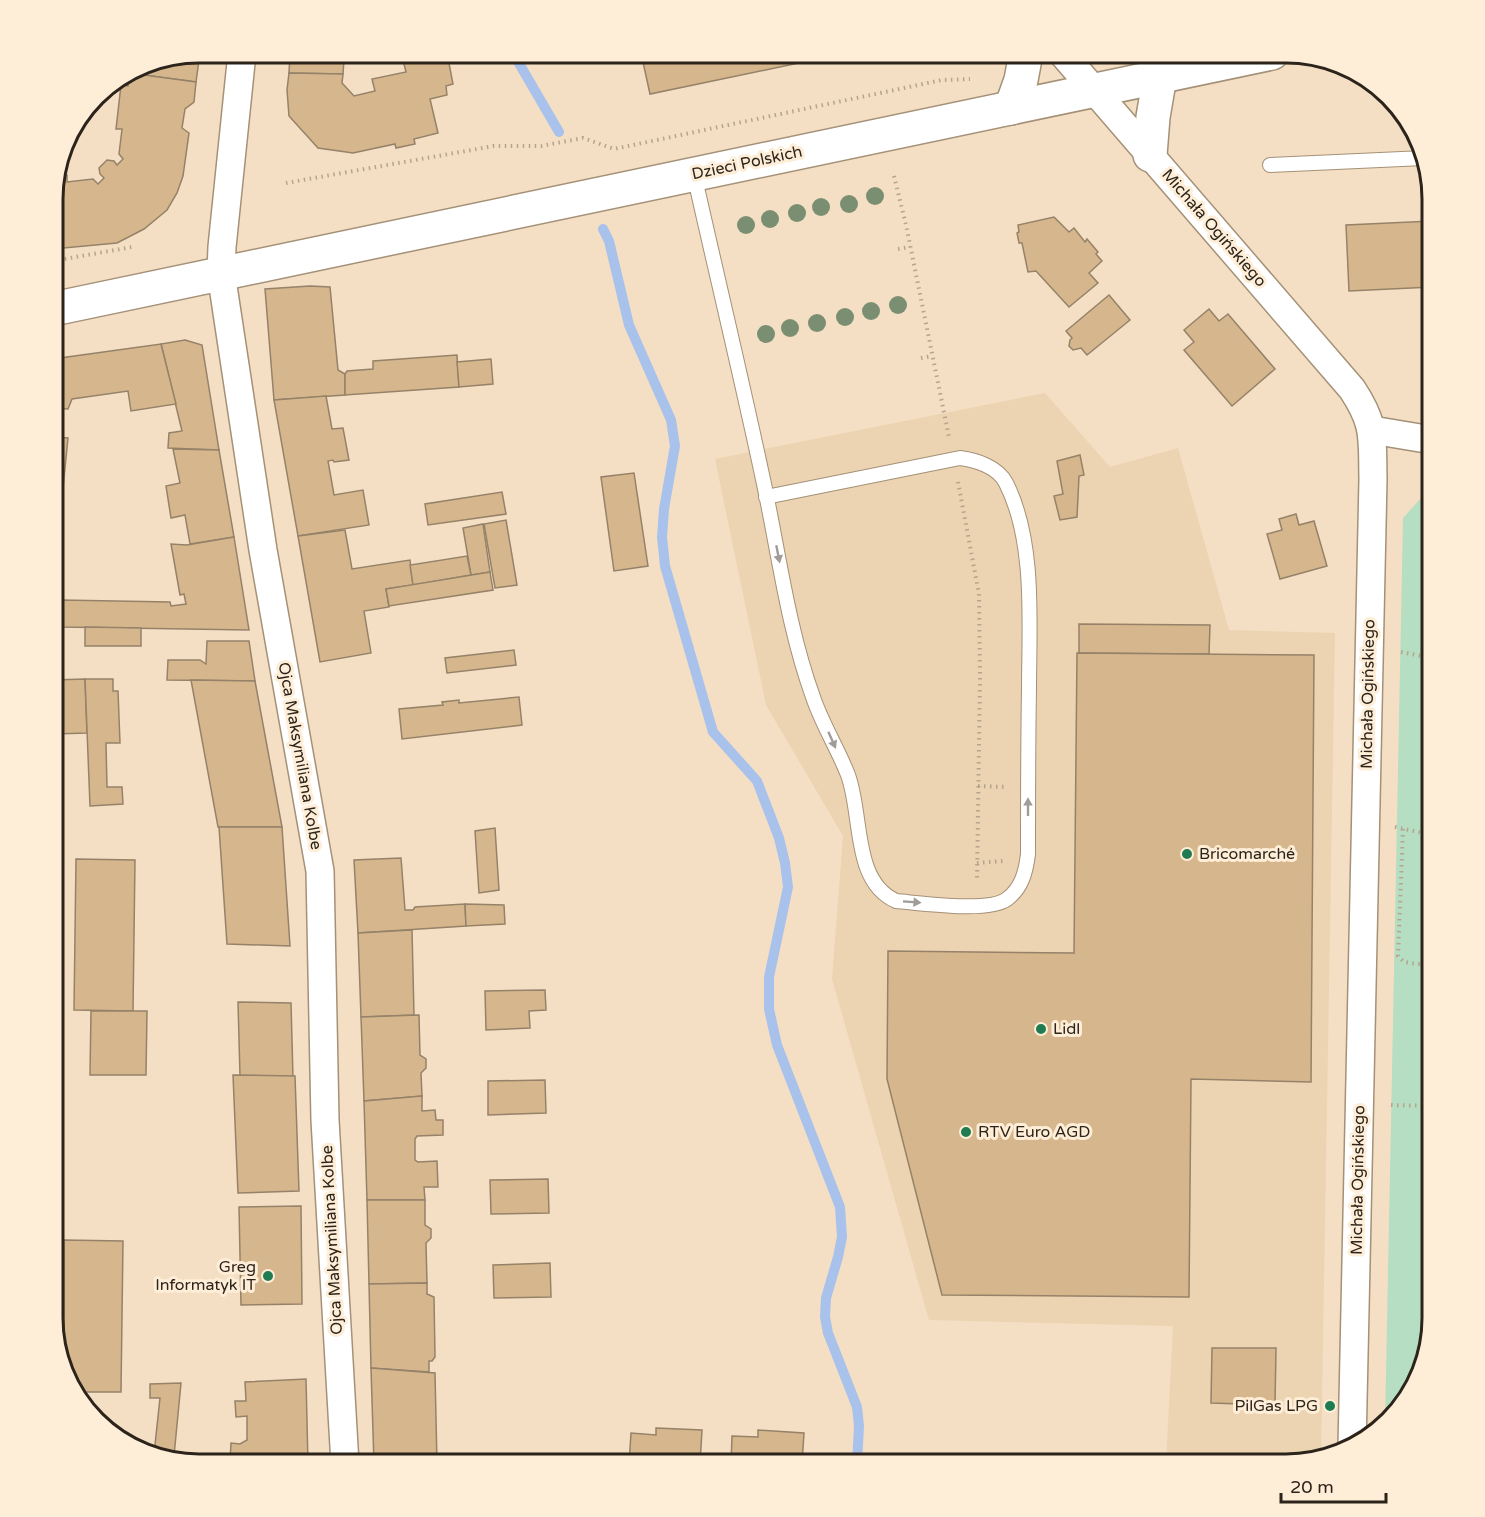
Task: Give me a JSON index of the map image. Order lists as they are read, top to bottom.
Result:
{
  "streets": {
    "street": ["Dzieci Polskich", "Michała Ogińskiego", "Ojca Maksymiliana Kolbe"]
  },
  "crossings": [
    ["Dzieci Polskich", "Michała Ogińskiego"],
    ["Dzieci Polskich", "Ojca Maksymiliana Kolbe"]
  ],
  "places": [
    "Bricomarché",
    "Lidl",
    "RTV Euro AGD",
    "Greg Informatyk IT",
    "PilGas LPG"
  ],
  "scale_bar": "20 m"
}
